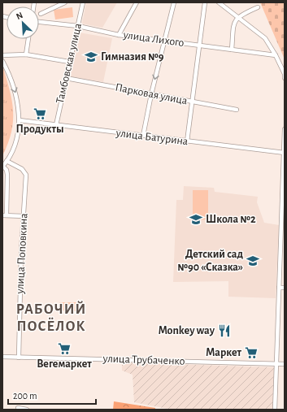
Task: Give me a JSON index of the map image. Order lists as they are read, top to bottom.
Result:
{
  "streets": {
    "street": [
      "улица Лихого",
      "Тамбовская улица",
      "Парковая улица",
      "улица Батурина",
      "улица Поповкина",
      "улица Трубаченко"
    ]
  },
  "crossings": [
    ["улица Лихого", "Тамбовская улица"],
    ["Тамбовская улица", "Парковая улица"],
    ["Тамбовская улица", "улица Батурина"],
    ["улица Поповкина", "улица Трубаченко"]
  ],
  "districts": ["РАБОЧИЙ ПОСЁЛОК"],
  "places": {
    "school or university": ["Гимназия №9", "Школа №2", "Детский сад №90 «Сказка»"],
    "supermarket": ["Продукты", "Вегемаркет", "Маркет"],
    "restaurant": ["Monkey way"]
  },
  "scale_bar": "200 m",
  "north": "top left"
}
